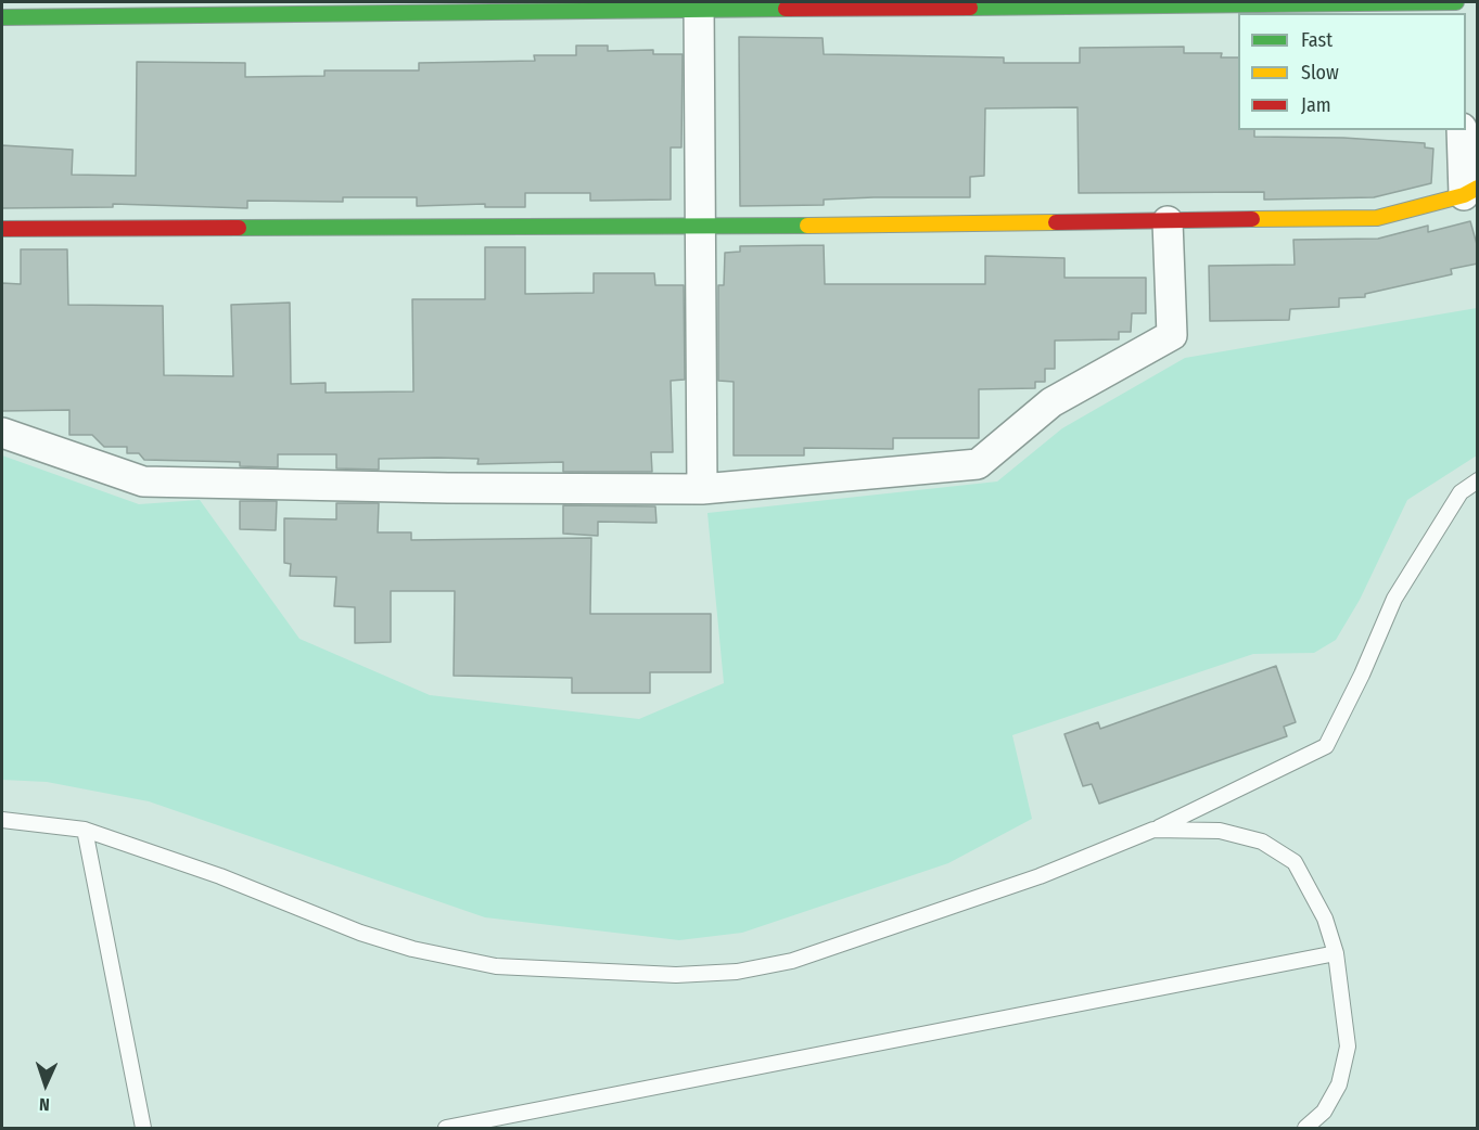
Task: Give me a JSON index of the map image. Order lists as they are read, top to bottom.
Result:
{
  "legend": ["Fast", "Slow", "Jam"],
  "north": "bottom"
}
